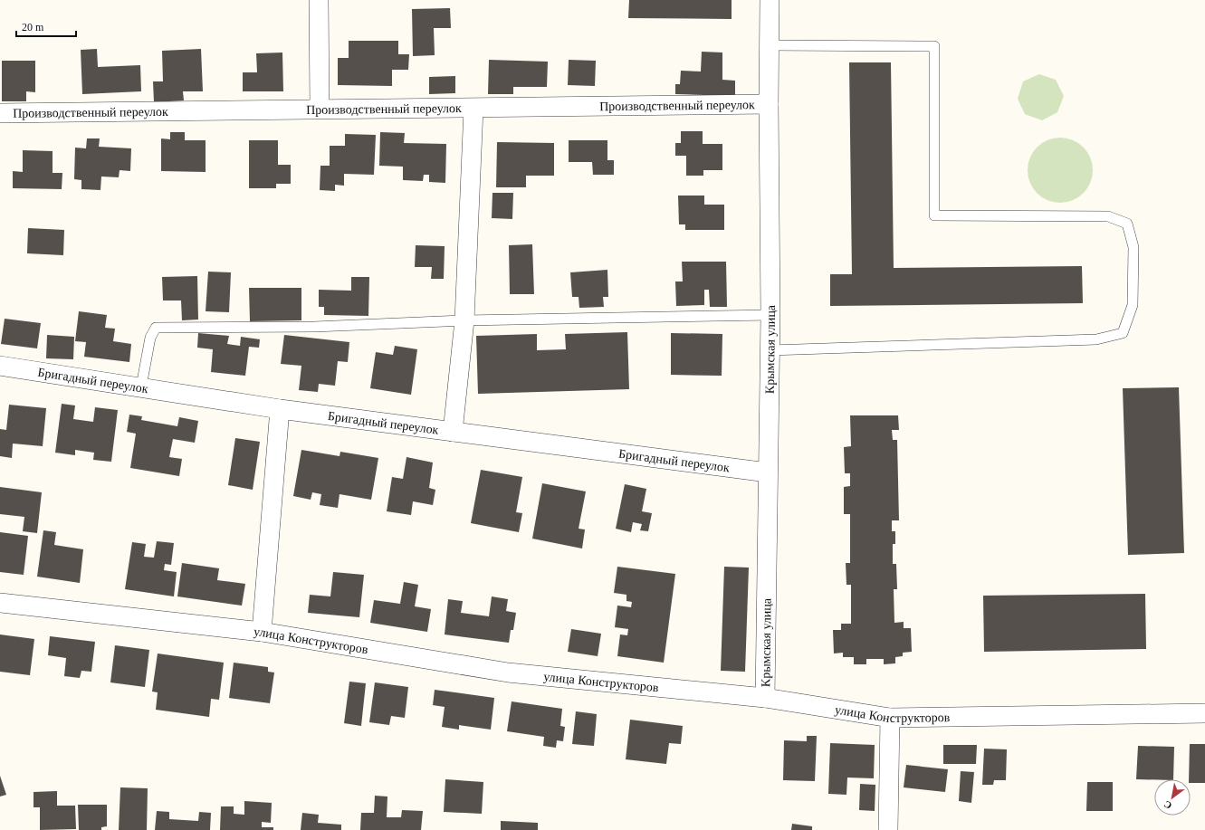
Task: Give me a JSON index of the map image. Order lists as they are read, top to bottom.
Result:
{
  "streets": {
    "street": [
      "Производственный переулок",
      "Крымская улица",
      "Бригадный переулок",
      "улица Конструкторов"
    ]
  },
  "crossings": [
    ["Производственный переулок", "Крымская улица"],
    ["Крымская улица", "Бригадный переулок"],
    ["Крымская улица", "улица Конструкторов"]
  ],
  "scale_bar": "20 m",
  "north": "bottom left"
}
